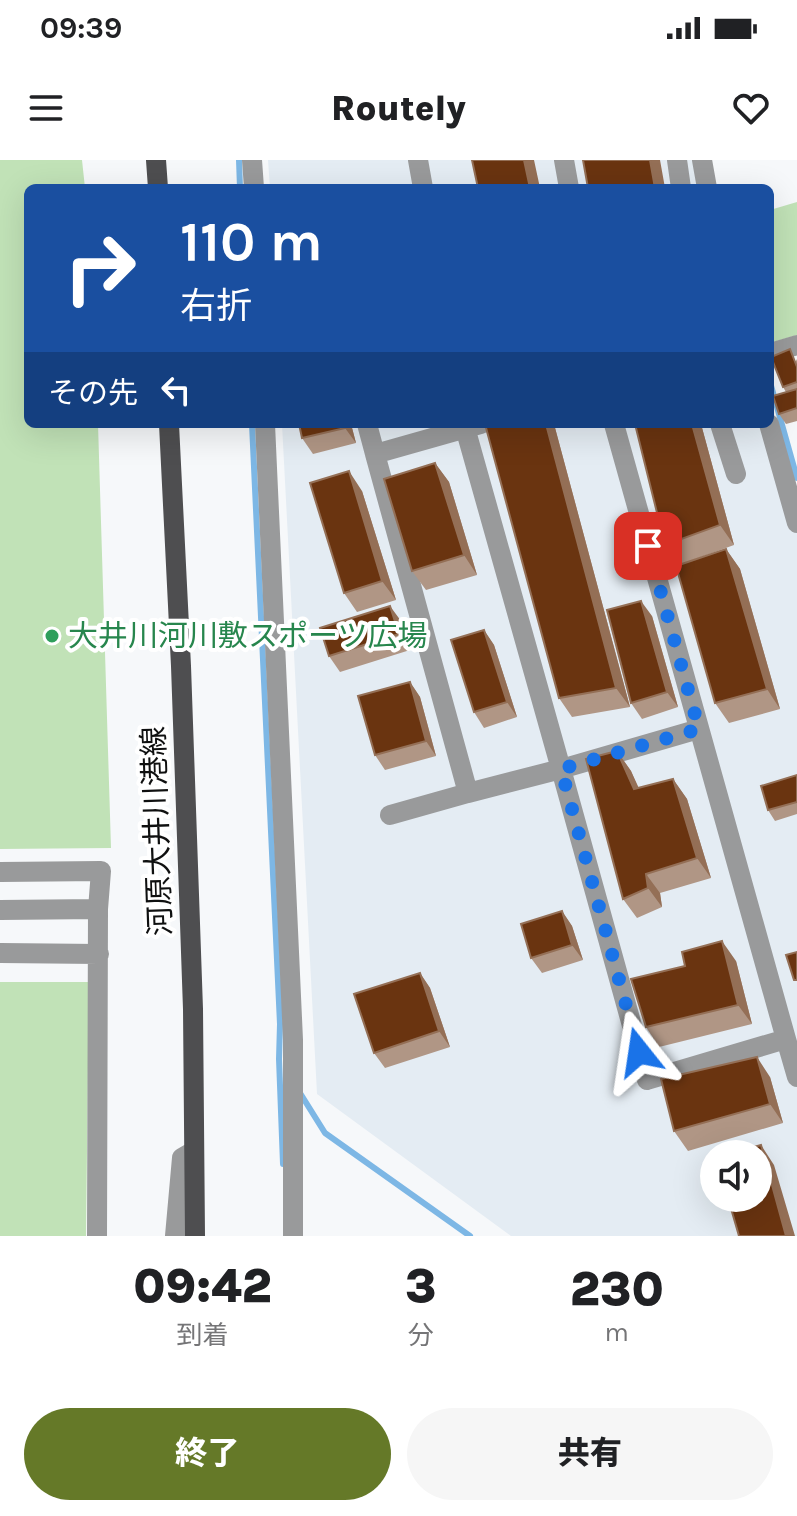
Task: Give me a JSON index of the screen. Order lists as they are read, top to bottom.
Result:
{
  "streets": {
    "main road": ["河原大井川港線"]
  },
  "places": ["大井川河川敷スポーツ広場"],
  "page": {
    "status": "09:39",
    "header": "Routely",
    "turn": ["110 m", "右折"],
    "then": "その先",
    "eta": [
      "09:42",
      "到着",
      "3",
      "分",
      "230",
      "m"
    ],
    "buttons": ["終了", "共有"]
  }
}
